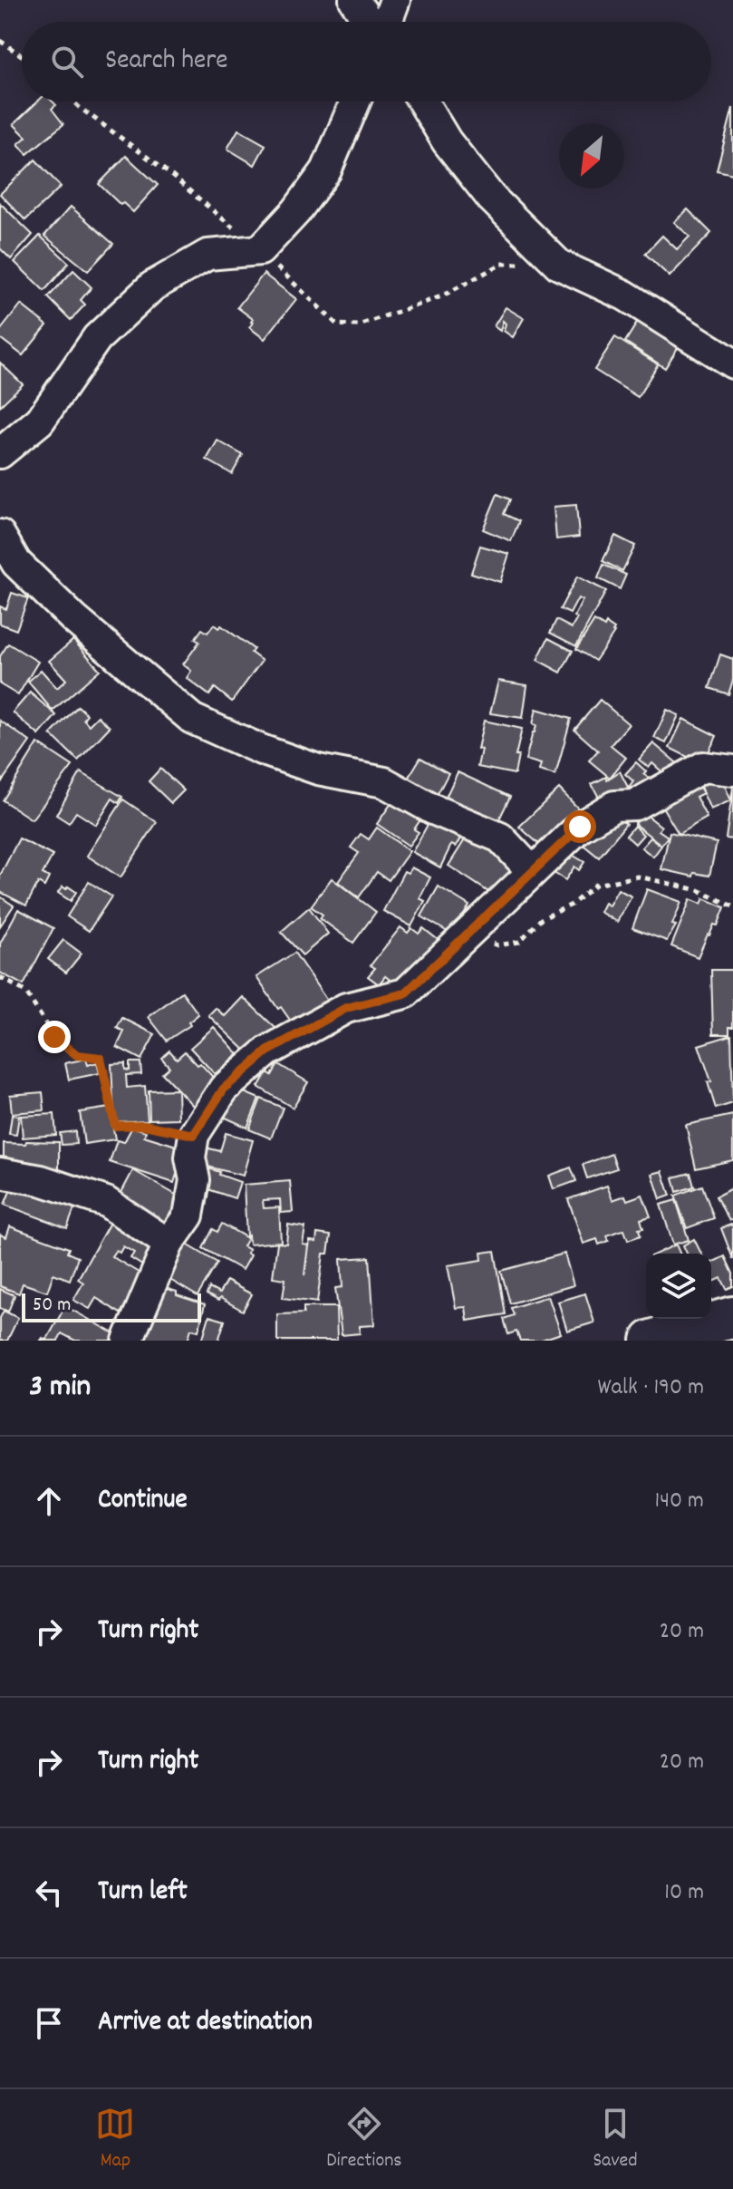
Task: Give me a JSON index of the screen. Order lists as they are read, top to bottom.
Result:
{
  "scale_bar": "50 m",
  "north": "bottom left",
  "page": {
    "search": "Search here",
    "scale": "50 m",
    "heading": ["3 min", "Walk · 190 m"],
    "list": [
      ["Continue", "140 m"],
      ["Turn right", "20 m"],
      ["Turn right", "20 m"],
      ["Turn left", "10 m"],
      "Arrive at destination"
    ],
    "nav": ["Map", "Directions", "Saved"]
  }
}
